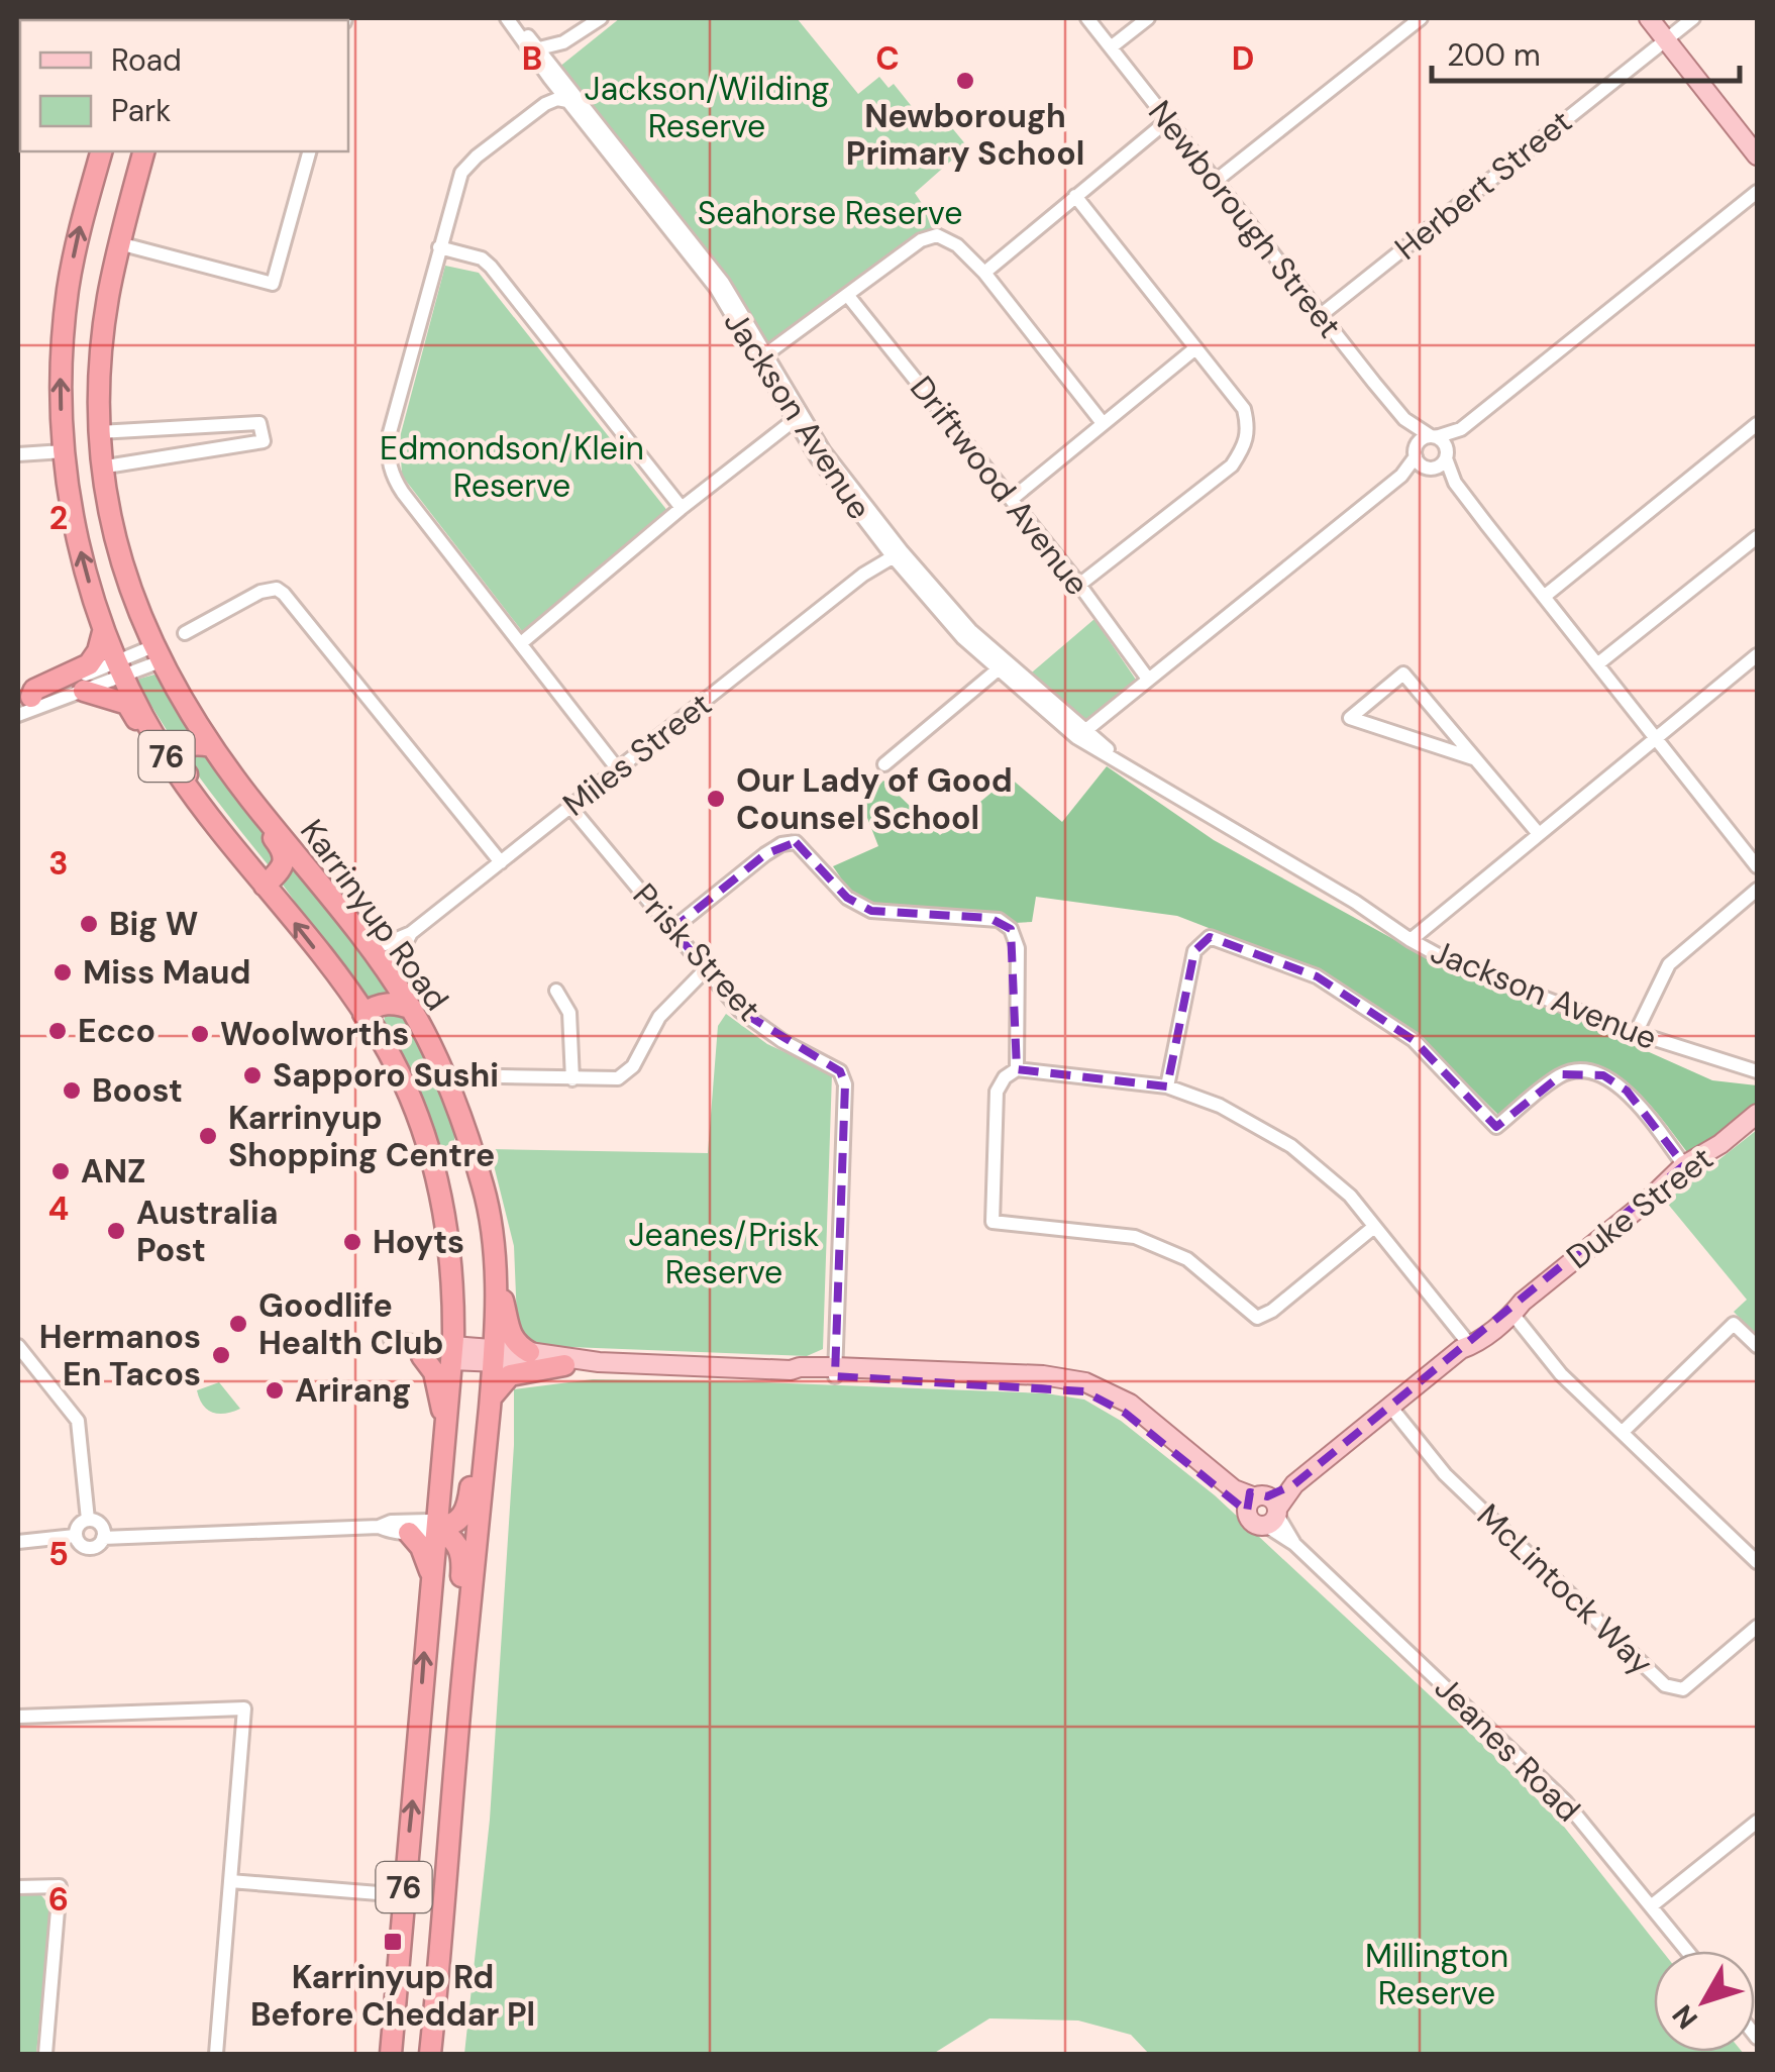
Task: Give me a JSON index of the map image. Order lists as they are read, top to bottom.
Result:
{
  "streets": {
    "highway": ["76", "Karrinyup Road"],
    "main road": ["Duke Street", "Jeanes Road"],
    "street": [
      "Herbert Street",
      "Newborough Street",
      "Jackson Avenue",
      "Driftwood Avenue",
      "Miles Street",
      "Prisk Street",
      "McLintock Way"
    ]
  },
  "crossings": [
    ["Herbert Street", "Newborough Street"],
    ["Jackson Avenue", "Miles Street"],
    ["Miles Street", "Karrinyup Road"],
    ["Miles Street", "Prisk Street"],
    ["76", "Karrinyup Road"],
    ["76", "Jeanes Road"],
    ["Karrinyup Road", "Jeanes Road"],
    ["Prisk Street", "Jeanes Road"],
    ["Duke Street", "McLintock Way"],
    ["Duke Street", "Jeanes Road"]
  ],
  "parks": [
    "Jackson/Wilding Reserve",
    "Seahorse Reserve",
    "Edmondson/Klein Reserve",
    "Jeanes/Prisk Reserve",
    "Millington Reserve"
  ],
  "places": {
    "other": [
      "Newborough Primary School",
      "Our Lady of Good Counsel School",
      "Big W",
      "Miss Maud",
      "Ecco",
      "Woolworths",
      "Sapporo Sushi",
      "Boost",
      "Karrinyup Shopping Centre",
      "ANZ",
      "Australia Post",
      "Hoyts",
      "Goodlife Health Club",
      "Hermanos En Tacos",
      "Arirang"
    ],
    "transit": ["Karrinyup Rd Before Cheddar Pl"]
  },
  "legend": ["Road", "Park"],
  "scale_bar": "200 m",
  "north": "bottom left",
  "grid": {
    "columns": ["B", "C", "D"],
    "rows": [
      "2",
      "3",
      "4",
      "5",
      "6"
    ]
  }
}
